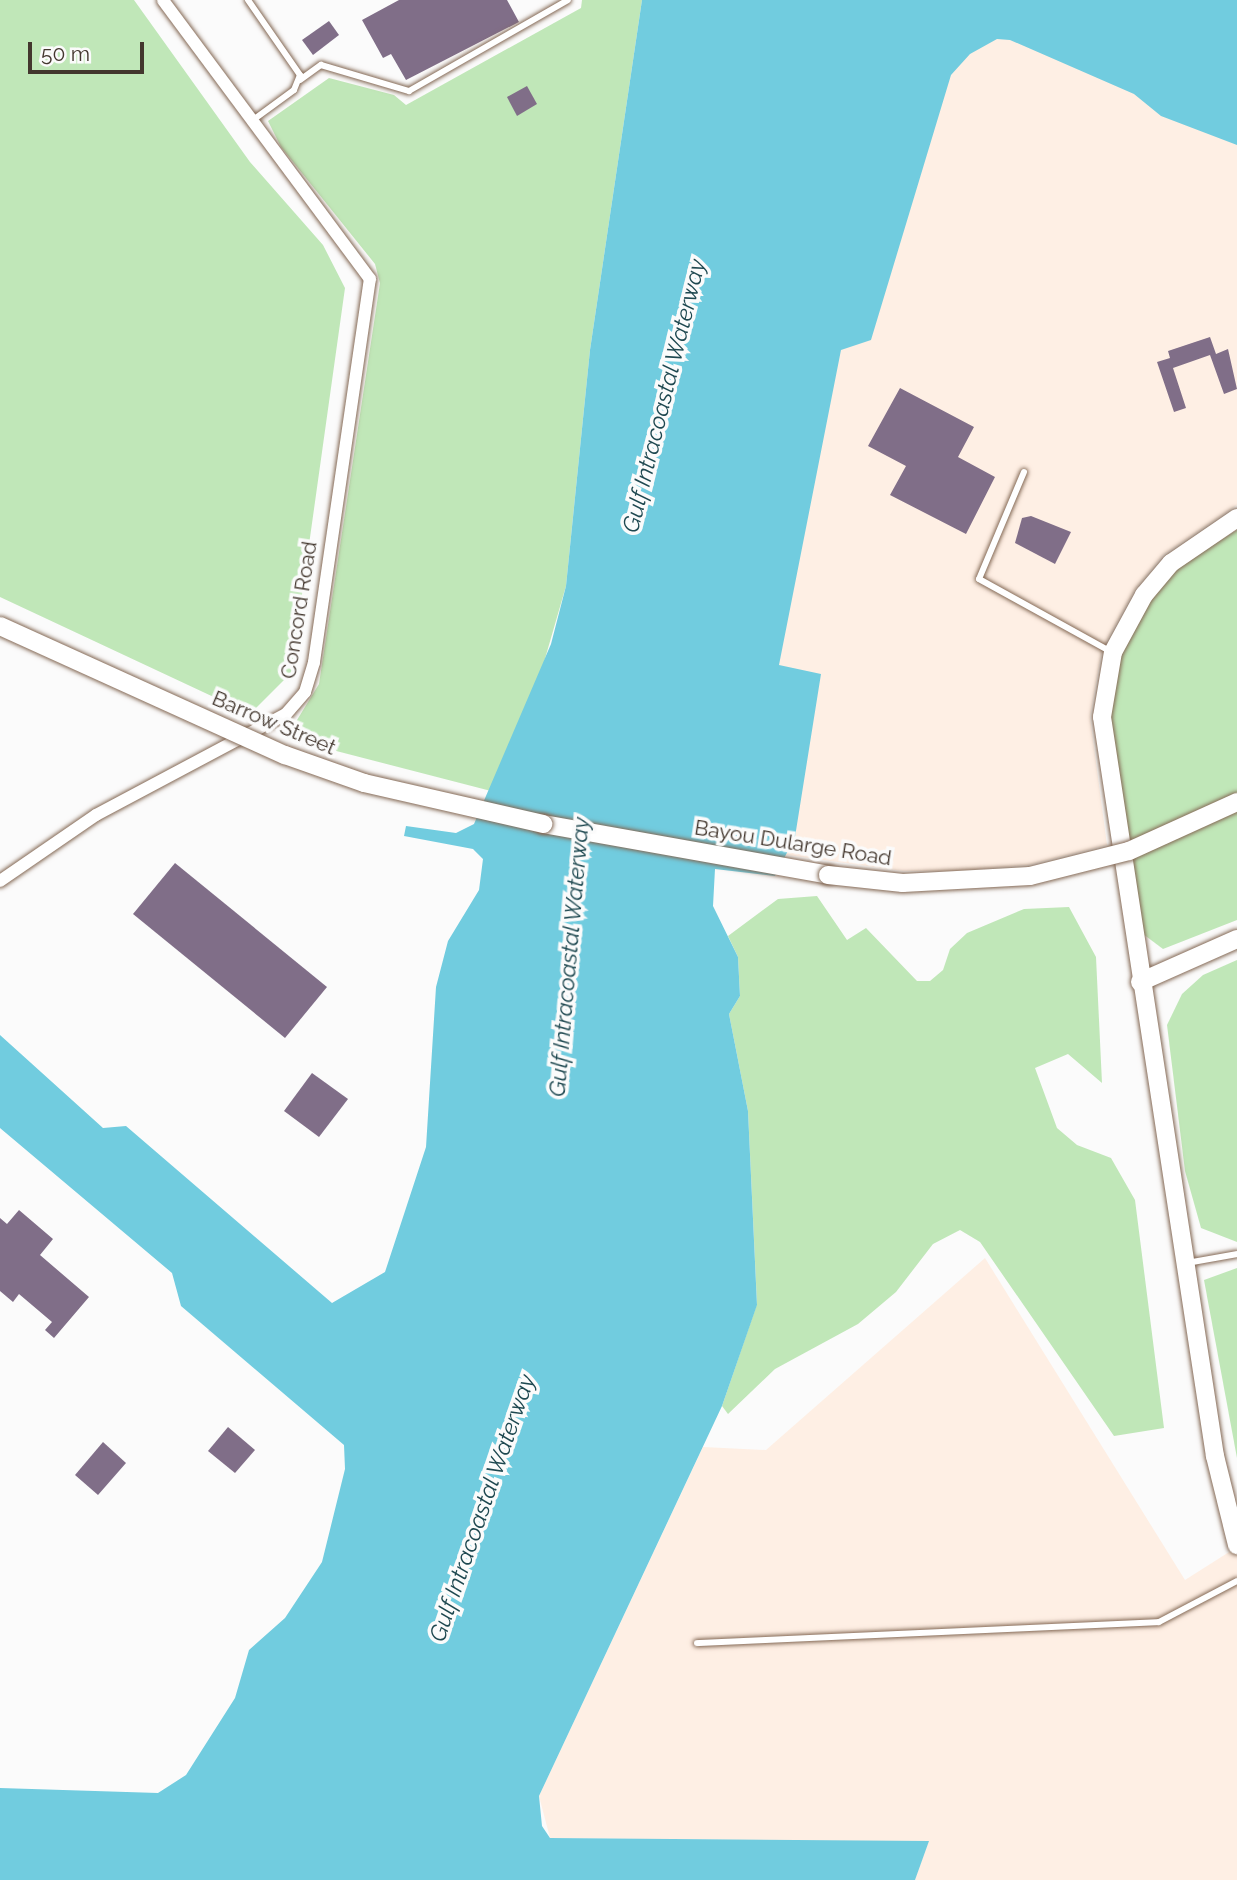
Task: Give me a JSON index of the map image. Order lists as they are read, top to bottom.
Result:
{
  "streets": {
    "main road": ["Barrow Street", "Bayou Dularge Road"],
    "street": ["Concord Road"]
  },
  "crossings": [
    ["Barrow Street", "Bayou Dularge Road"]
  ],
  "water": ["Gulf Intracoastal Waterway"],
  "scale_bar": "50 m"
}
